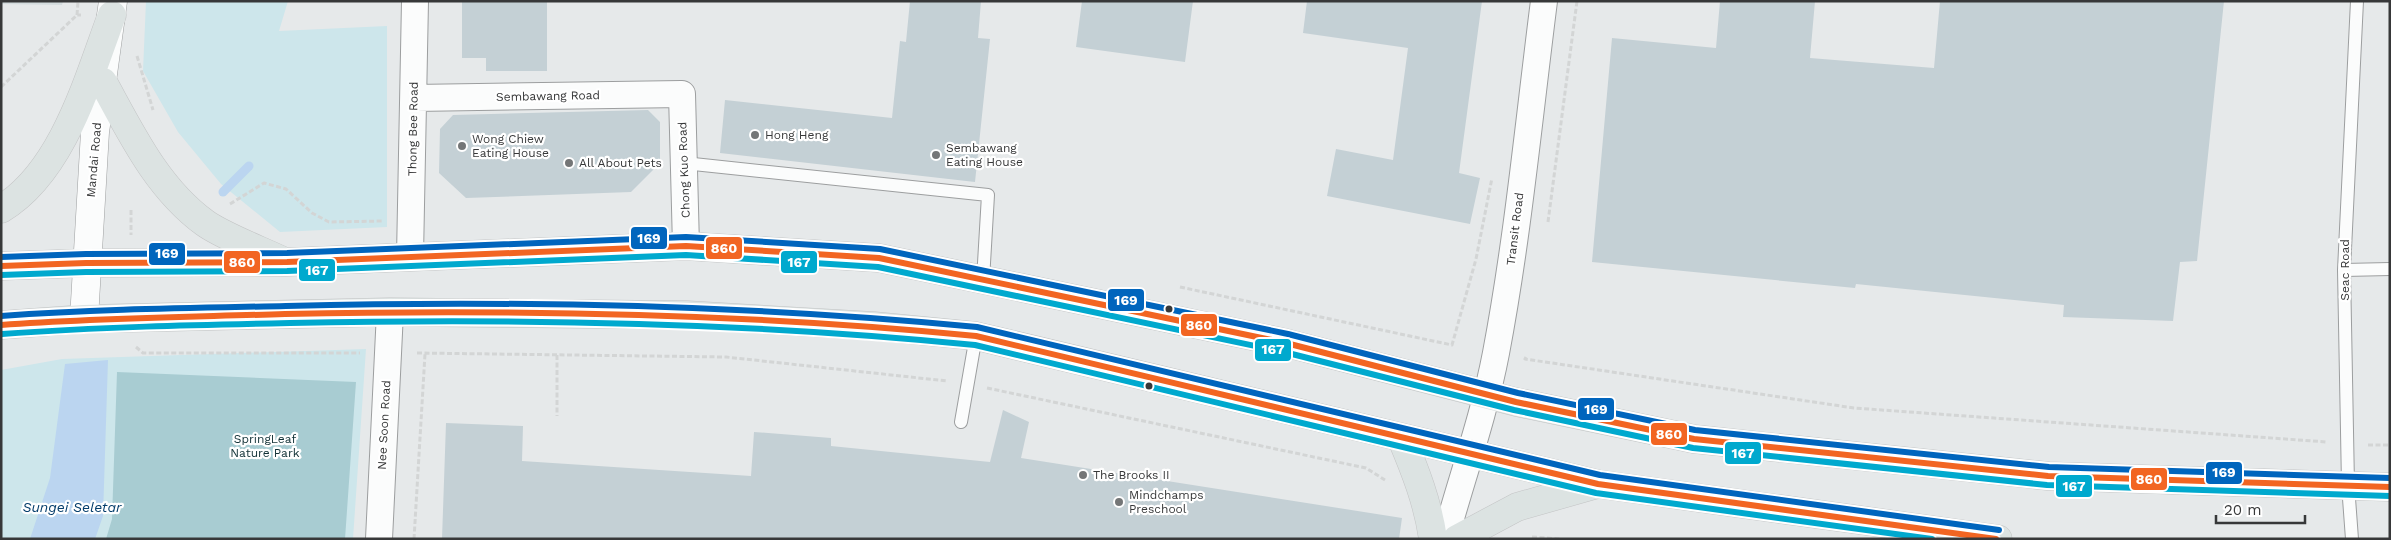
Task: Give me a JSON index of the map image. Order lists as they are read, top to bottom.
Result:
{
  "streets": {
    "main road": ["Mandai Road"],
    "street": [
      "Sembawang Road",
      "Thong Bee Road",
      "Chong Kuo Road",
      "Transit Road",
      "Nee Soon Road"
    ],
    "lane": ["Seac Road"]
  },
  "crossings": [
    ["Sembawang Road", "Thong Bee Road"],
    ["Sembawang Road", "Chong Kuo Road"]
  ],
  "water": ["Sungei Seletar"],
  "parks": ["SpringLeaf Nature Park"],
  "places": [
    "Hong Heng",
    "Wong Chiew Eating House",
    "Sembawang Eating House",
    "All About Pets",
    "The Brooks II",
    "Mindchamps Preschool"
  ],
  "lines": ["transit line 169", "transit line 860", "transit line 167"],
  "scale_bar": "20 m"
}
